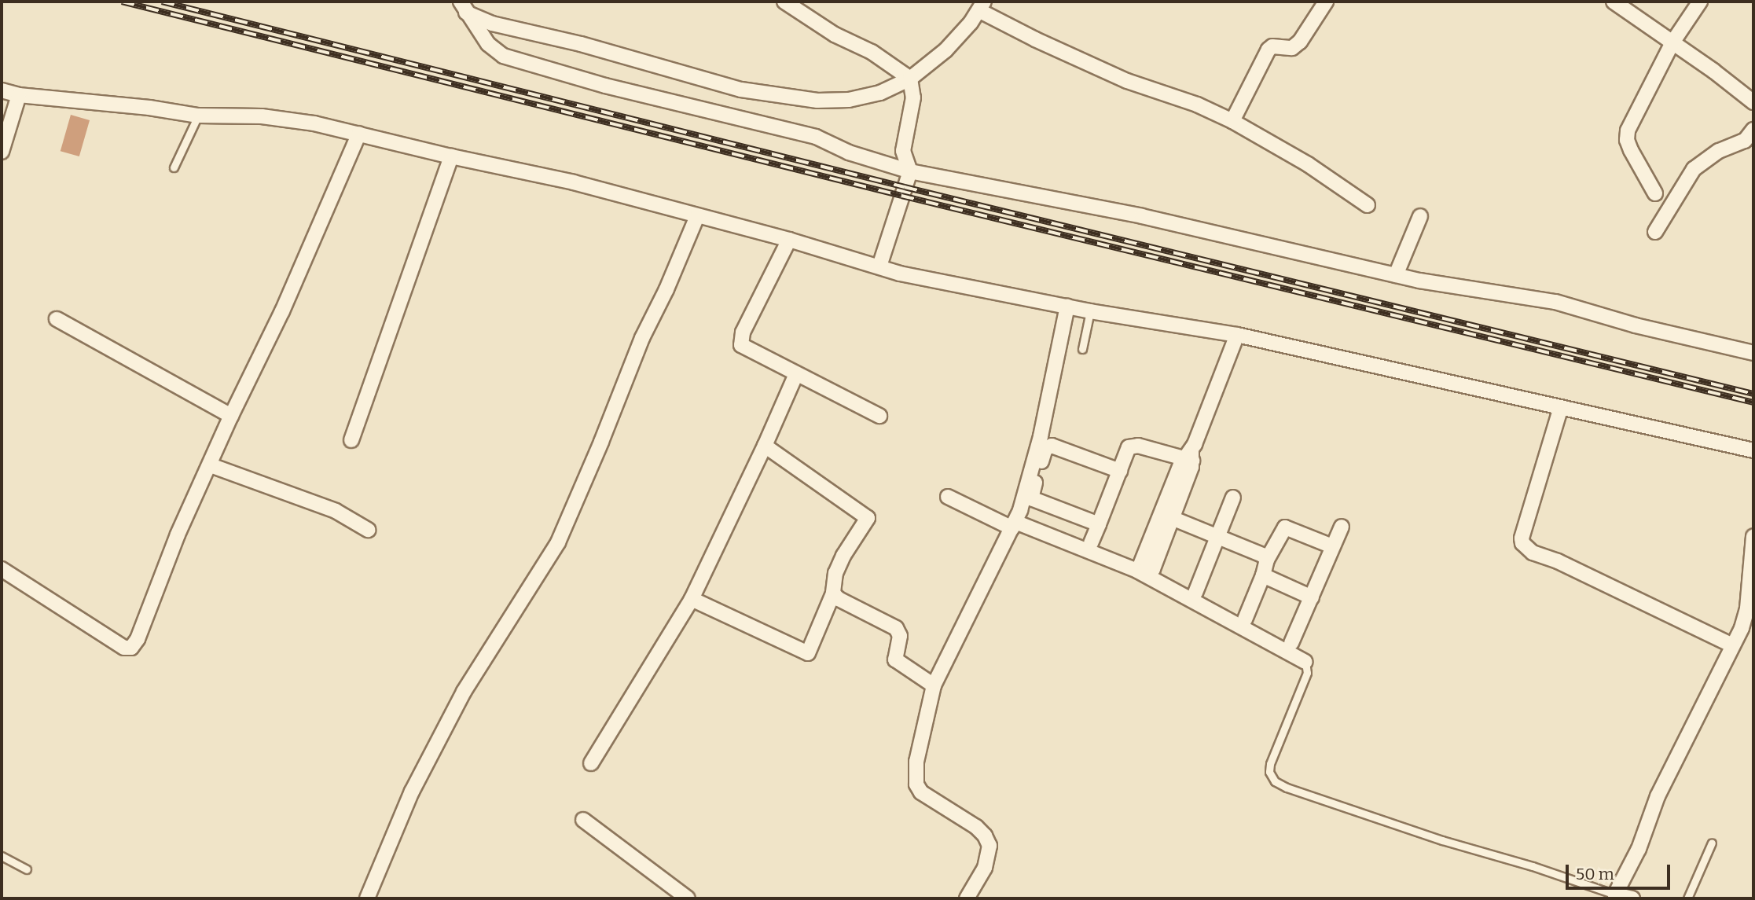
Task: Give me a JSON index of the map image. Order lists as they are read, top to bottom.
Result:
{
  "scale_bar": "50 m"
}
